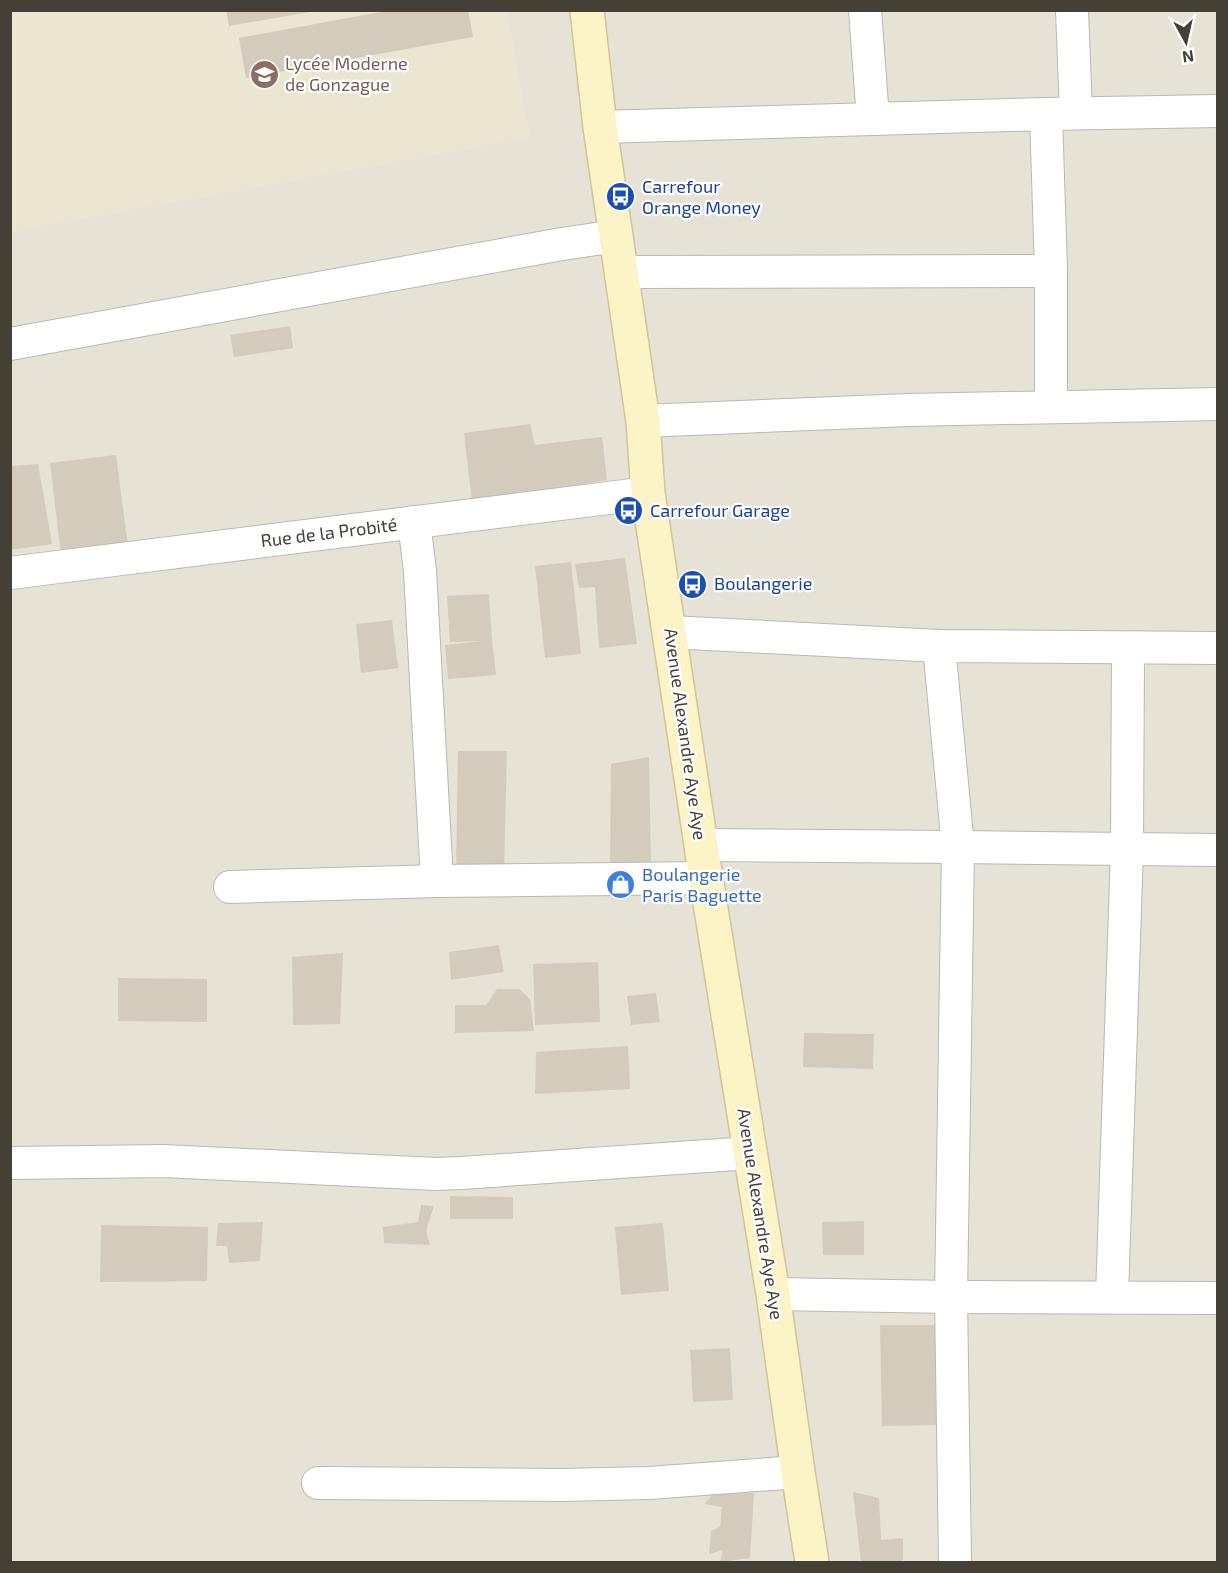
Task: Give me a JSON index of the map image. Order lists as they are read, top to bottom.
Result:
{
  "streets": {
    "street": ["Rue de la Probité", "Avenue Alexandre Aye Aye"]
  },
  "crossings": [
    ["Rue de la Probité", "Avenue Alexandre Aye Aye"]
  ],
  "places": {
    "school or university": ["Lycée Moderne de Gonzague"],
    "bus stop": ["Carrefour Orange Money", "Carrefour Garage", "Boulangerie"],
    "shop": ["Boulangerie Paris Baguette"]
  },
  "north": "bottom"
}
